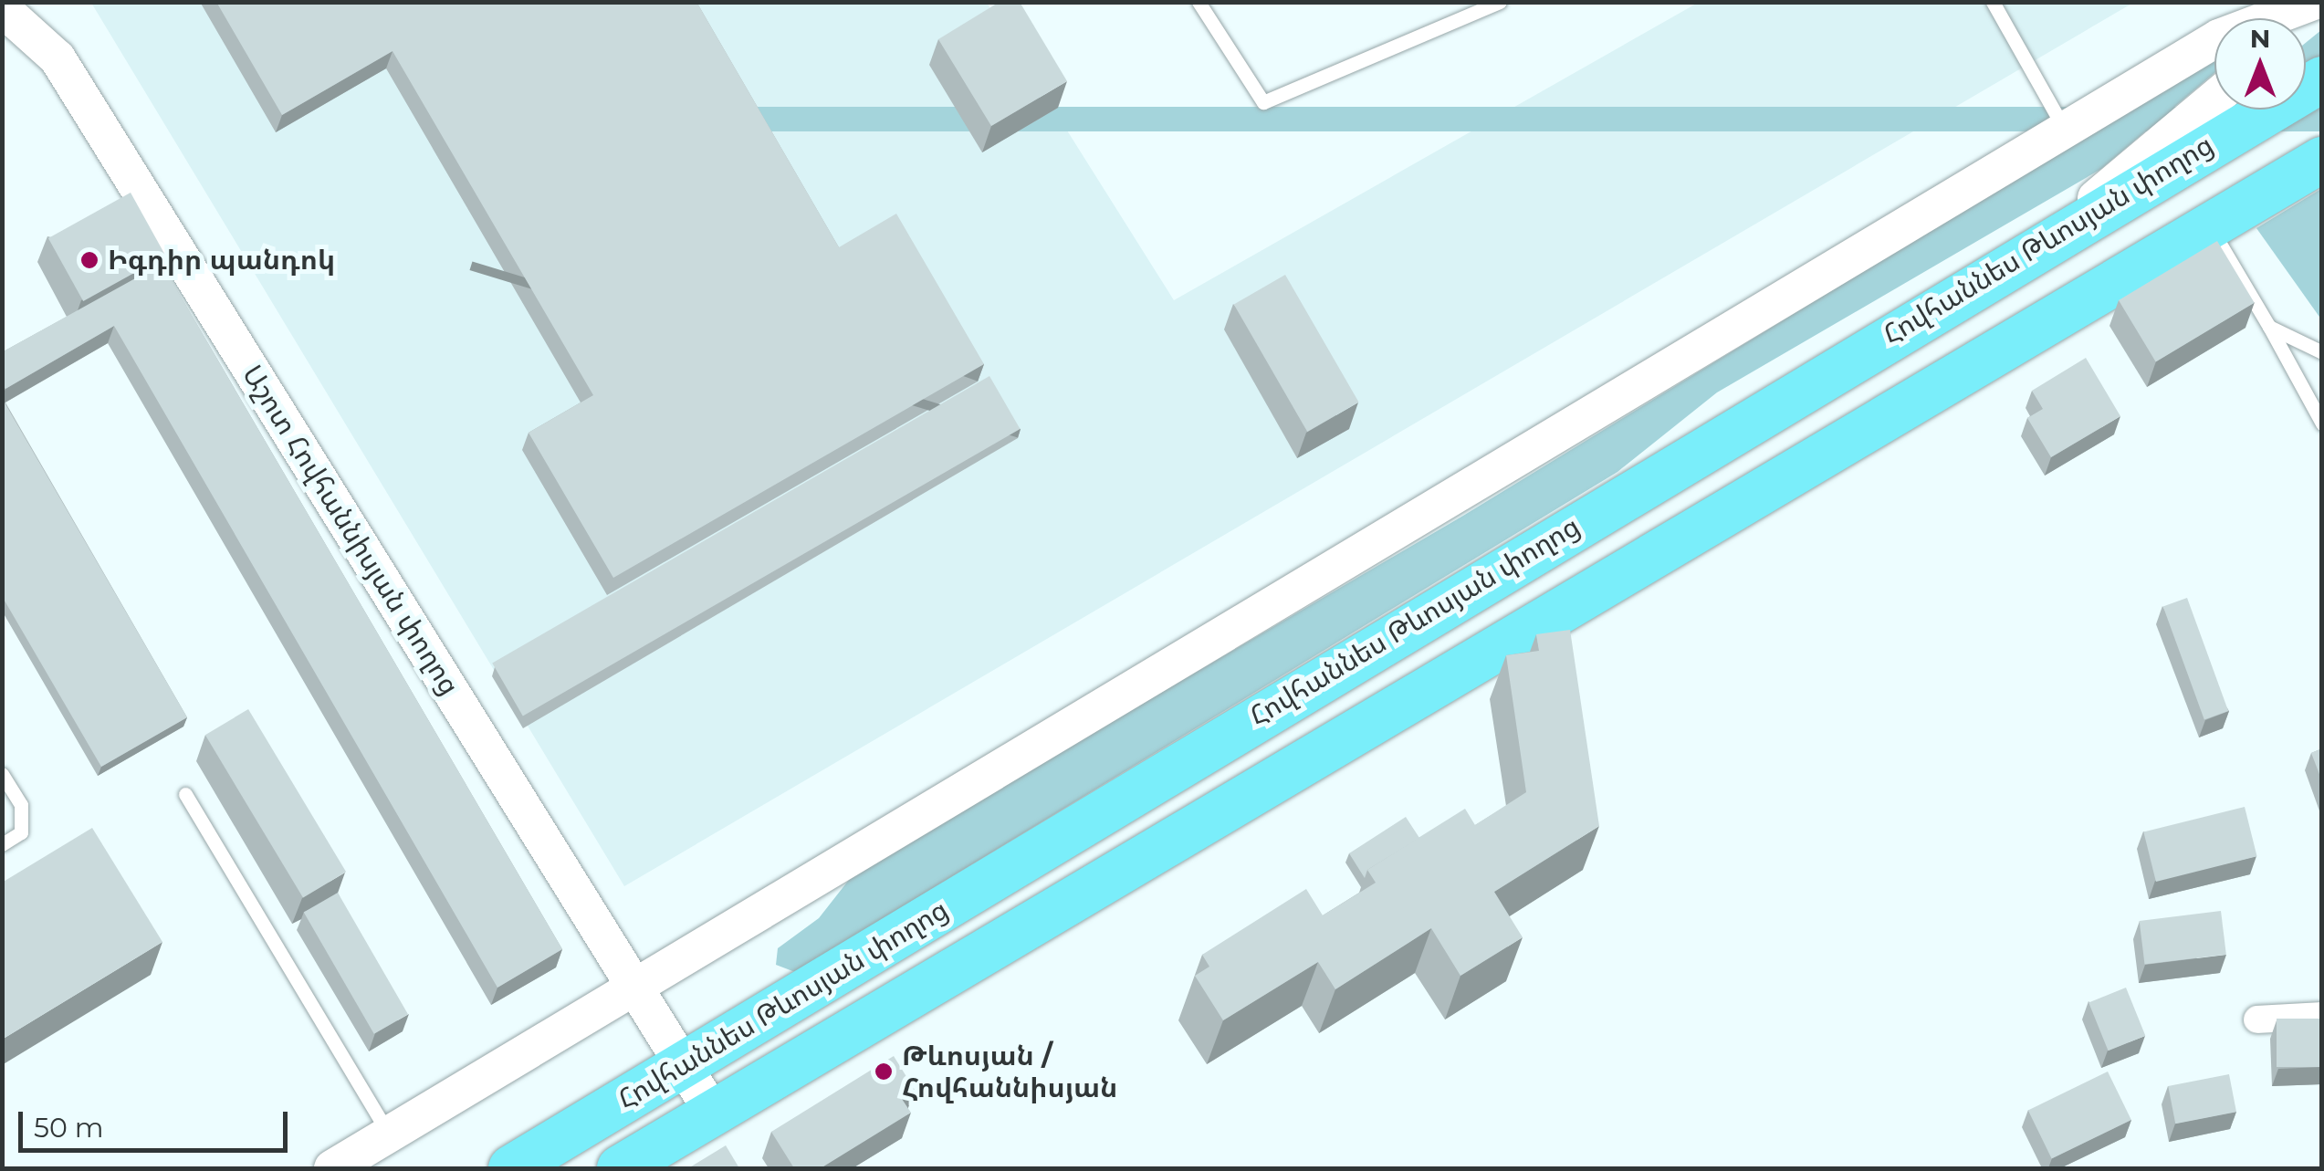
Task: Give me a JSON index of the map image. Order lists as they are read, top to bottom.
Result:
{
  "streets": {
    "main road": ["Հովհաննես Թևոսյան փողոց"],
    "street": ["Աշոտ Հովհաննիսյան փողոց"]
  },
  "crossings": [
    ["Հովհաննես Թևոսյան փողոց", "Աշոտ Հովհաննիսյան փողոց"]
  ],
  "places": ["Իգդիր պանդոկ", "Թևոսյան / Հովհաննիսյան"],
  "scale_bar": "50 m",
  "north": "top"
}
